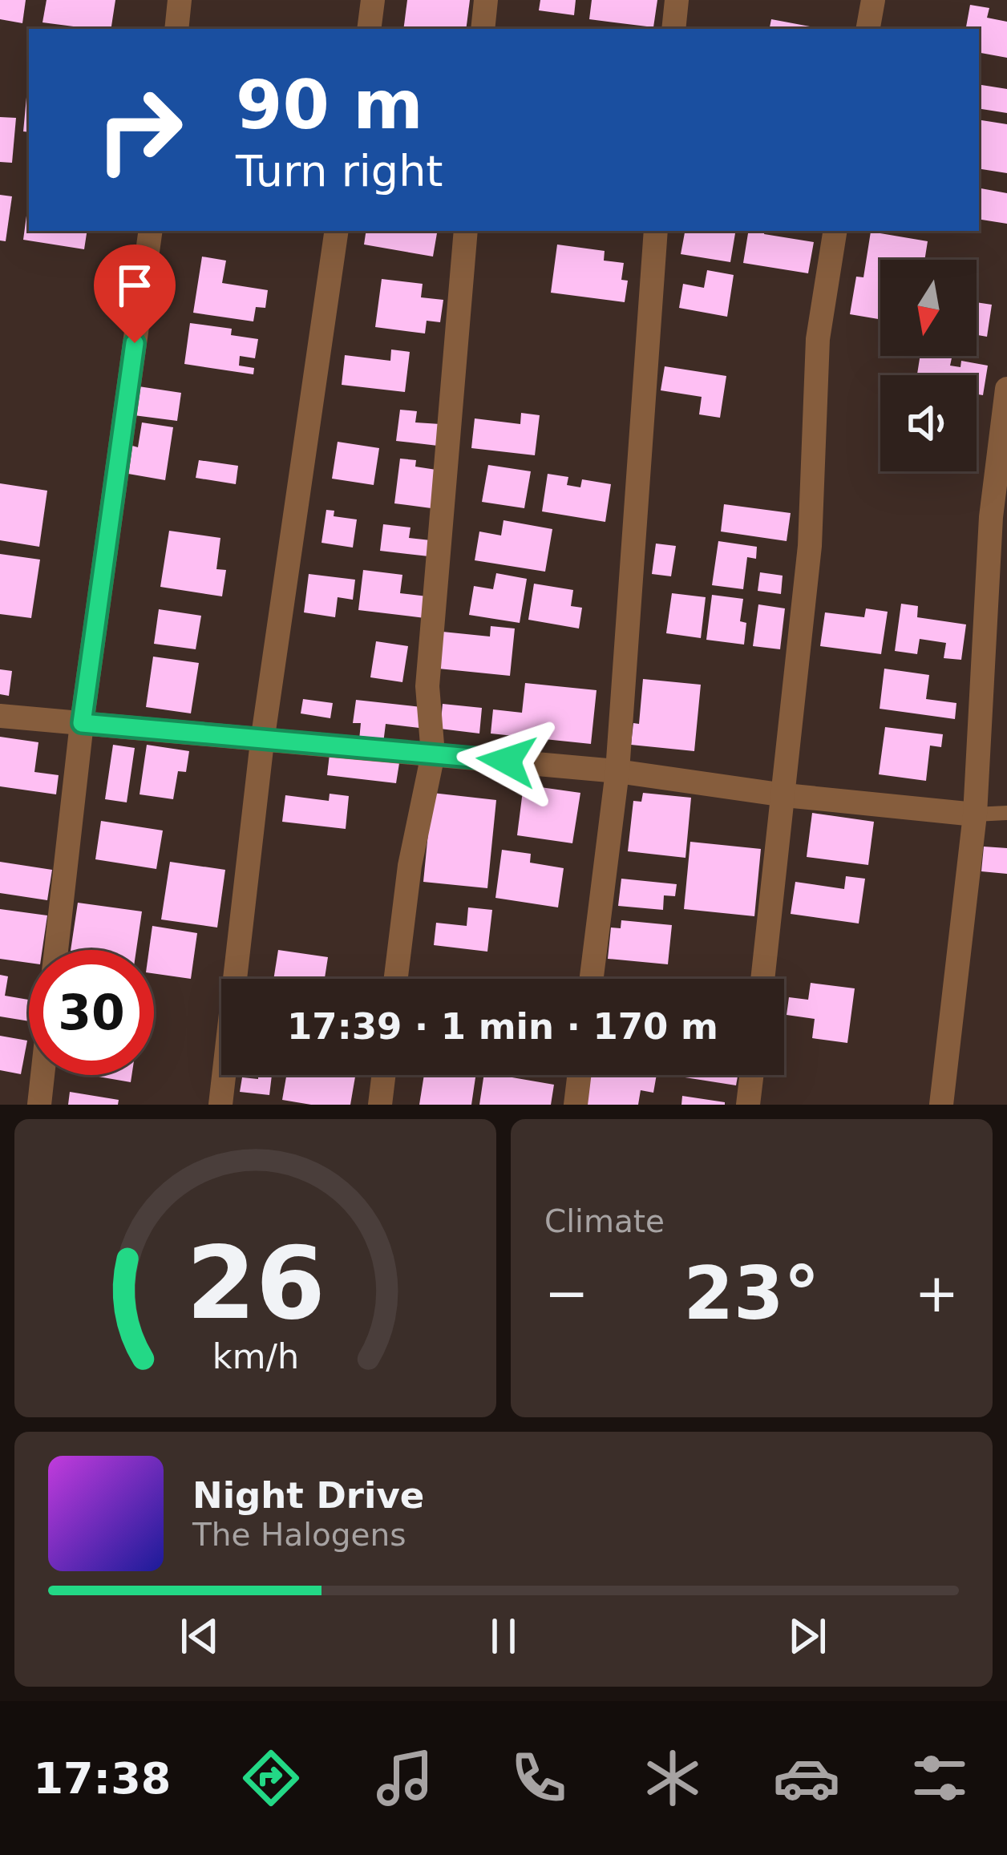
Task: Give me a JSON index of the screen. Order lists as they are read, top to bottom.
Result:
{
  "north": "bottom",
  "page": {
    "turn": ["90 m", "Turn right"],
    "limit": "30",
    "trip": "17:39 · 1 min · 170 m",
    "tile": "Climate",
    "heat": ["−", "23°", "+"],
    "song": ["Night Drive", "The Halogens"],
    "tabs": "17:38",
    "gauge": ["26", "km/h"]
  }
}
